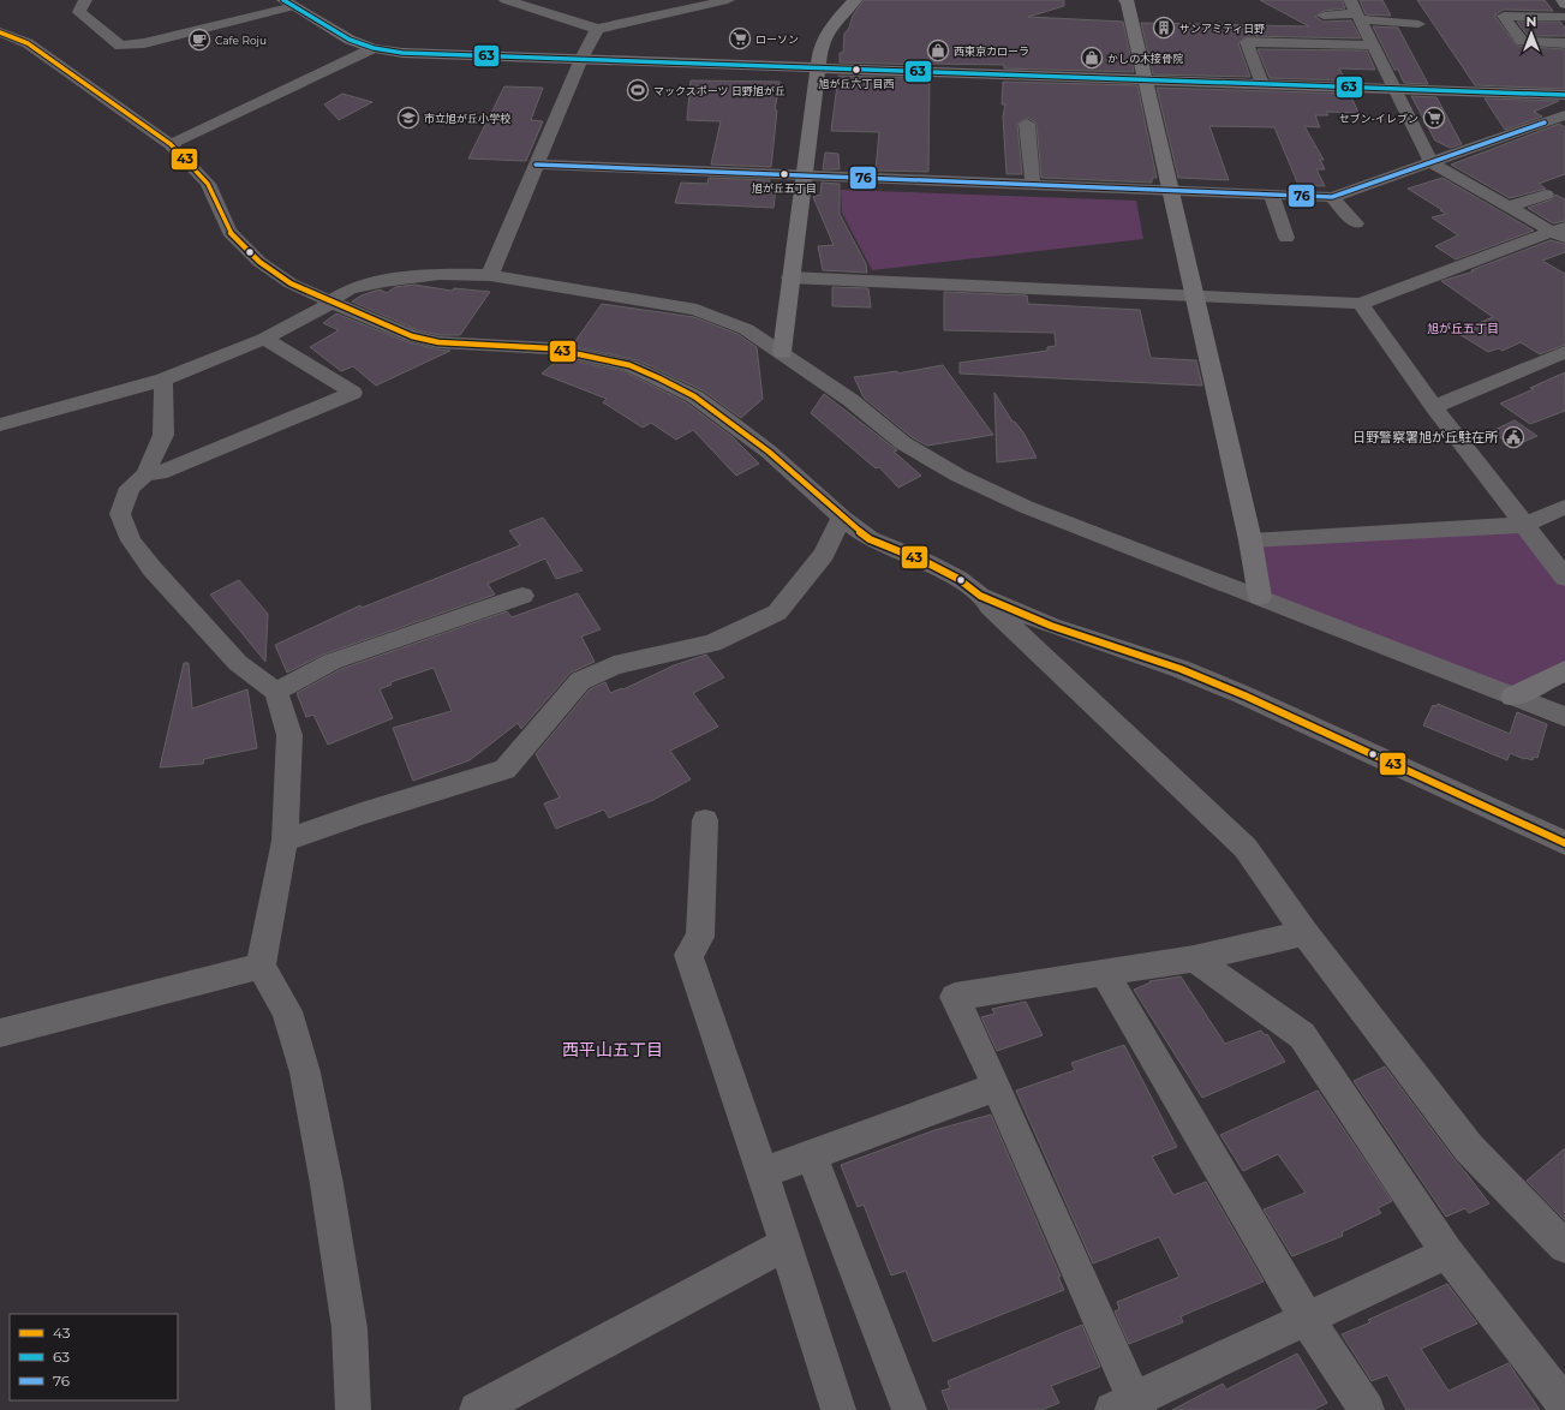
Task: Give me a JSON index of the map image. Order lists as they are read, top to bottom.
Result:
{
  "districts": ["旭が丘五丁目", "西平山五丁目"],
  "places": {
    "building": ["サンアミティ日野"],
    "supermarket": ["ローソン", "セブン-イレブン"],
    "cafe": ["Cafe Roju"],
    "shop": ["西東京カローラ", "かしの木接骨院"],
    "other": ["旭が丘六丁目西", "旭が丘五丁目"],
    "sports": ["マックスポーツ 日野旭が丘"],
    "school or university": ["市立旭が丘小学校"],
    "public building": ["日野警察署旭が丘駐在所"]
  },
  "lines": ["transit line 63", "transit line 43", "transit line 76"],
  "legend": ["43", "63", "76"],
  "north": "top"
}
